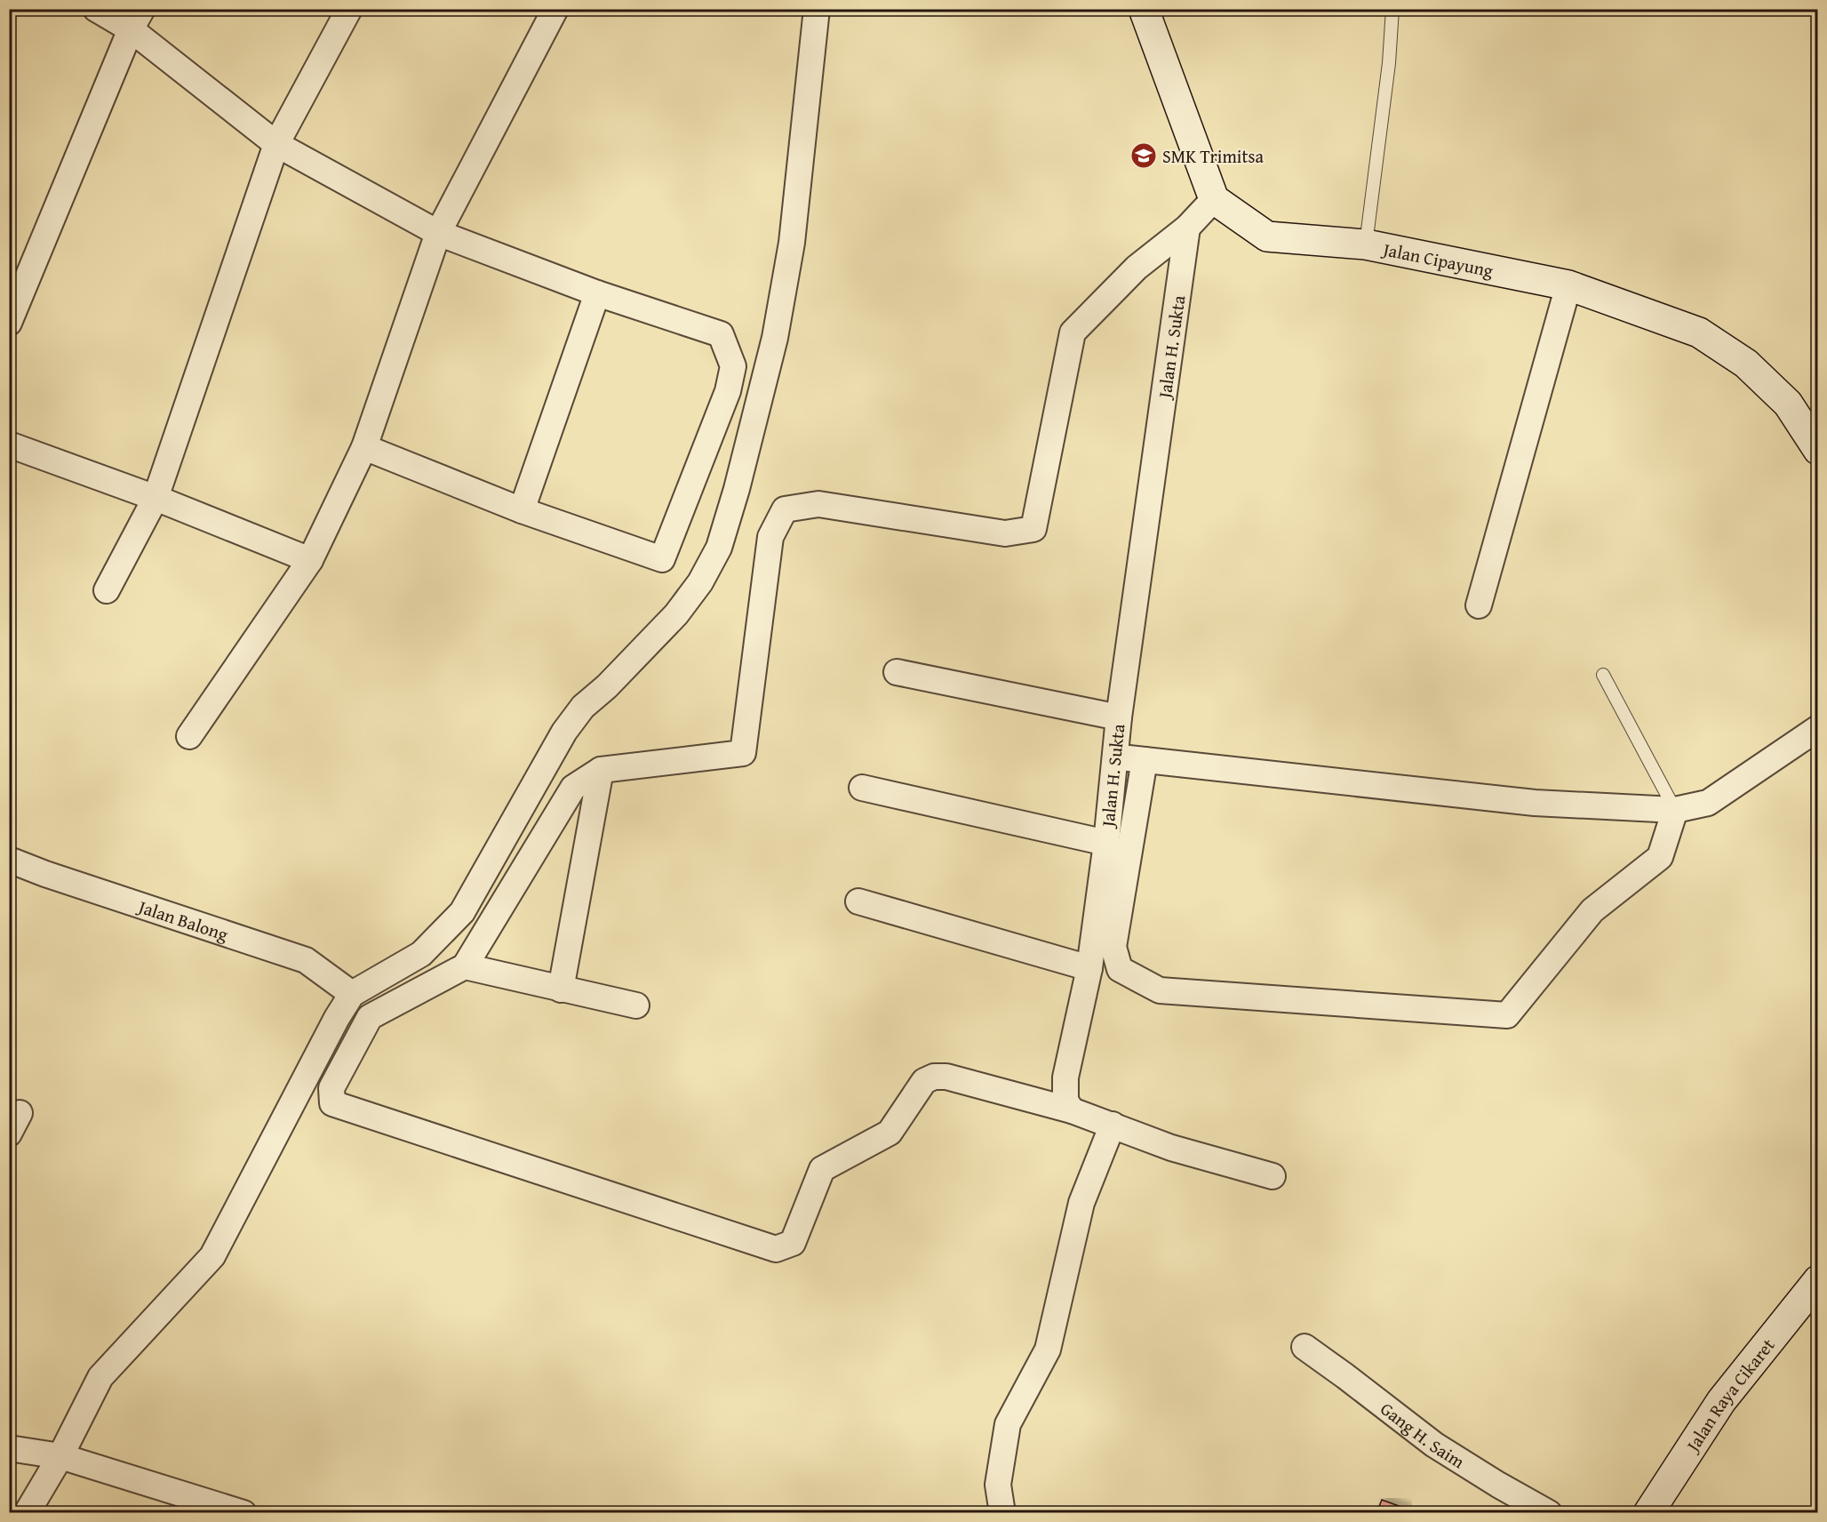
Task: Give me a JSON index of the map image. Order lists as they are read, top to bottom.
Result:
{
  "streets": {
    "main road": ["Jalan Cipayung", "Jalan Raya Cikaret"],
    "street": ["Jalan H. Sukta", "Jalan Balong", "Gang H. Saim"]
  },
  "places": {
    "school or university": ["SMK Trimitsa"]
  }
}
